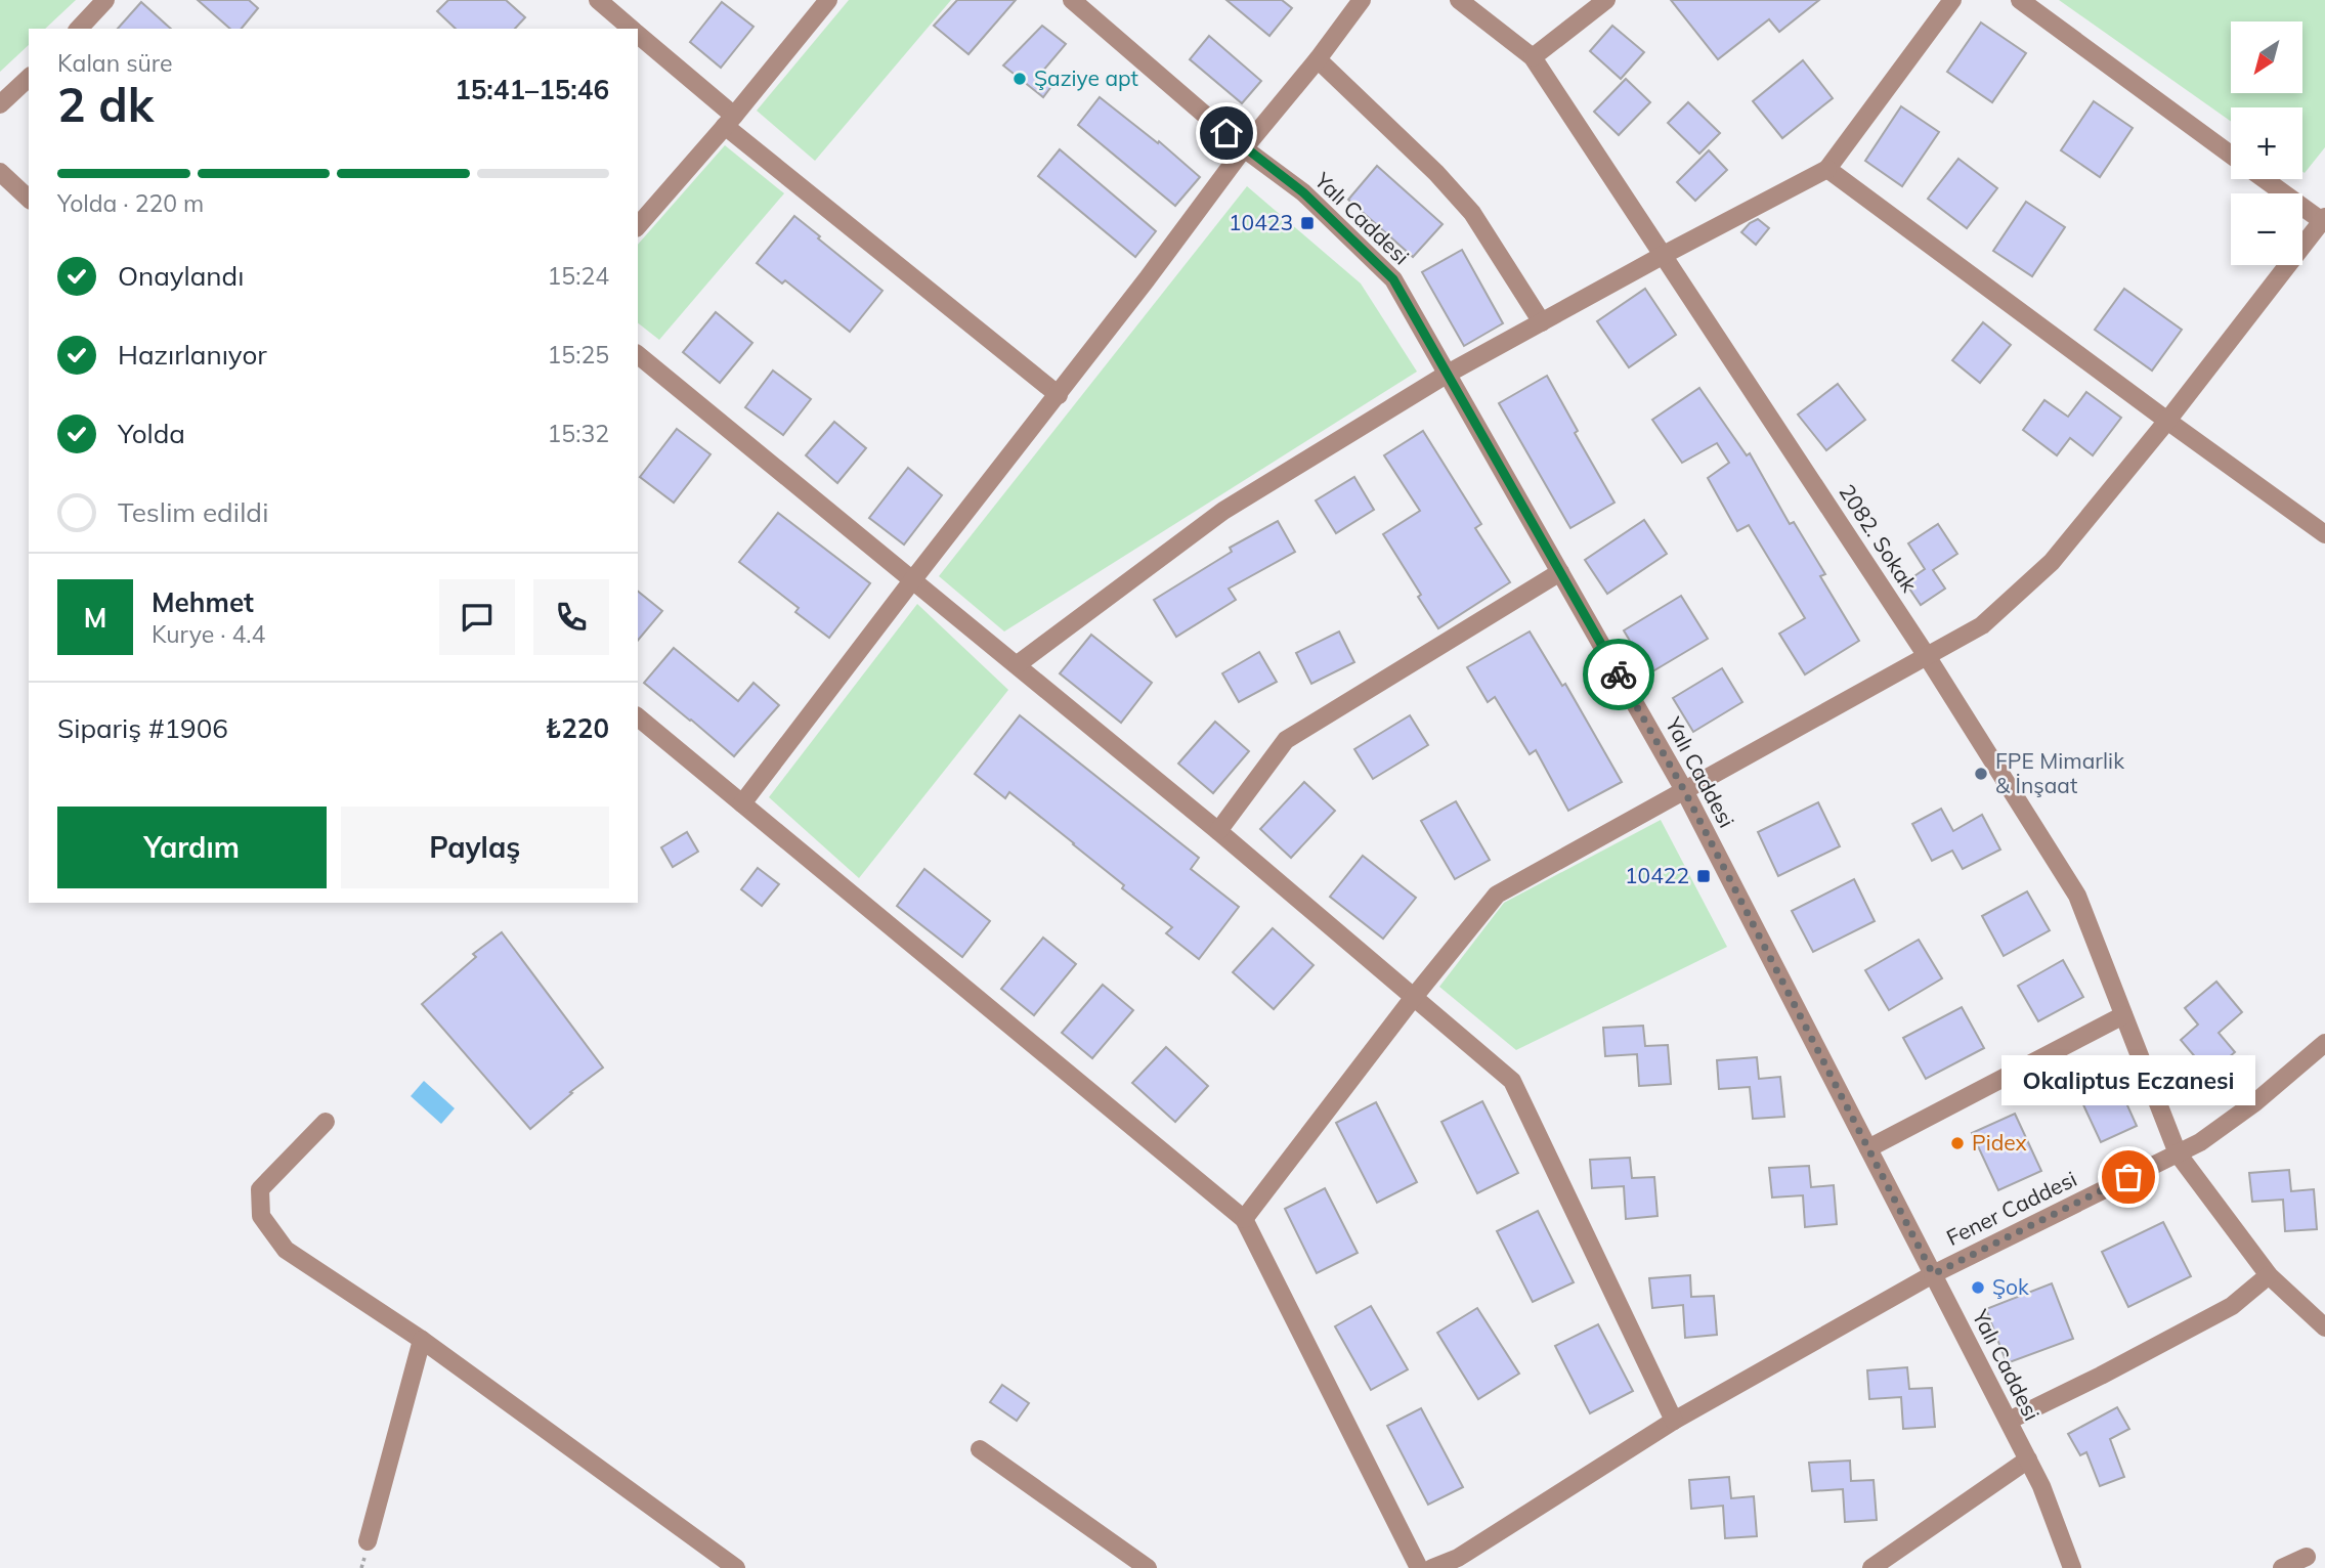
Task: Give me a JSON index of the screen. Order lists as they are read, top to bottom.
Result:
{
  "streets": {
    "street": ["Yalı Caddesi", "2082. Sokak", "Fener Caddesi"]
  },
  "crossings": [
    ["Yalı Caddesi", "Fener Caddesi"],
    ["2082. Sokak", "Fener Caddesi"]
  ],
  "places": {
    "other": [
      "Şaziye apt",
      "FPE Mimarlik & İnşaat",
      "Pidex",
      "Okaliptus Eczanesi",
      "Şok"
    ],
    "transit": ["10423", "10422"]
  },
  "north": "bottom left",
  "page": {
    "map_buttons": ["+", "−"],
    "heading": ["2 dk", "Kalan süre", "15:41–15:46"],
    "panel": [
      "Mehmet",
      "Kurye · 4.4",
      "Sipariş #1906",
      "₺220"
    ],
    "bar": "Yolda · 220 m",
    "list": [
      ["Onaylandı", "15:24"],
      ["Hazırlanıyor", "15:25"],
      ["Yolda", "15:32"],
      "Teslim edildi"
    ],
    "round": "M",
    "buttons": ["Yardım", "Paylaş"],
    "bubble": "Okaliptus Eczanesi"
  }
}
